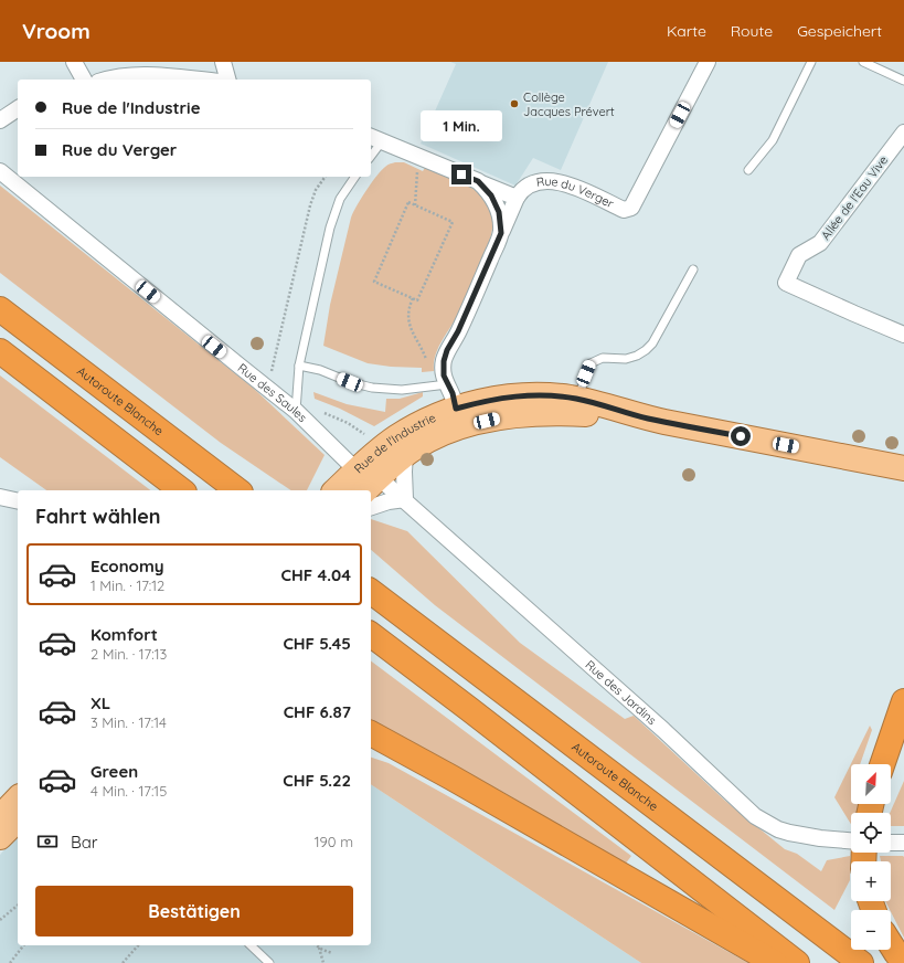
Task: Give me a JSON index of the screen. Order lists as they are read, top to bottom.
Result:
{
  "streets": {
    "highway": ["Autoroute Blanche"],
    "main road": ["Rue de l'Industrie"],
    "street": [
      "Rue du Verger",
      "Allée de l'Eau Vive",
      "Rue des Saules",
      "Rue des Jardins"
    ]
  },
  "crossings": [
    ["Rue du Verger", "Rue de l'Industrie"],
    ["Rue des Saules", "Rue de l'Industrie"],
    ["Rue des Saules", "Rue des Jardins"],
    ["Rue de l'Industrie", "Rue des Jardins"]
  ],
  "places": ["Collège Jacques Prévert"],
  "north": "top right",
  "page": {
    "header": "Vroom",
    "nav": ["Karte", "Route", "Gespeichert"],
    "banner": ["Rue de l'Industrie", "Rue du Verger"],
    "bubble": "1 Min.",
    "heading": "Fahrt wählen",
    "list": [
      {
        "name": "Economy",
        "note": "1 Min. · 17:12",
        "value": "CHF 4.04"
      },
      {
        "name": "Komfort",
        "note": "2 Min. · 17:13",
        "value": "CHF 5.45"
      },
      {
        "name": "XL",
        "note": "3 Min. · 17:14",
        "value": "CHF 6.87"
      },
      {
        "name": "Green",
        "note": "4 Min. · 17:15",
        "value": "CHF 5.22"
      }
    ],
    "map_buttons": ["+", "−"],
    "pay": ["Bar", "190 m"],
    "buttons": "Bestätigen"
  }
}
